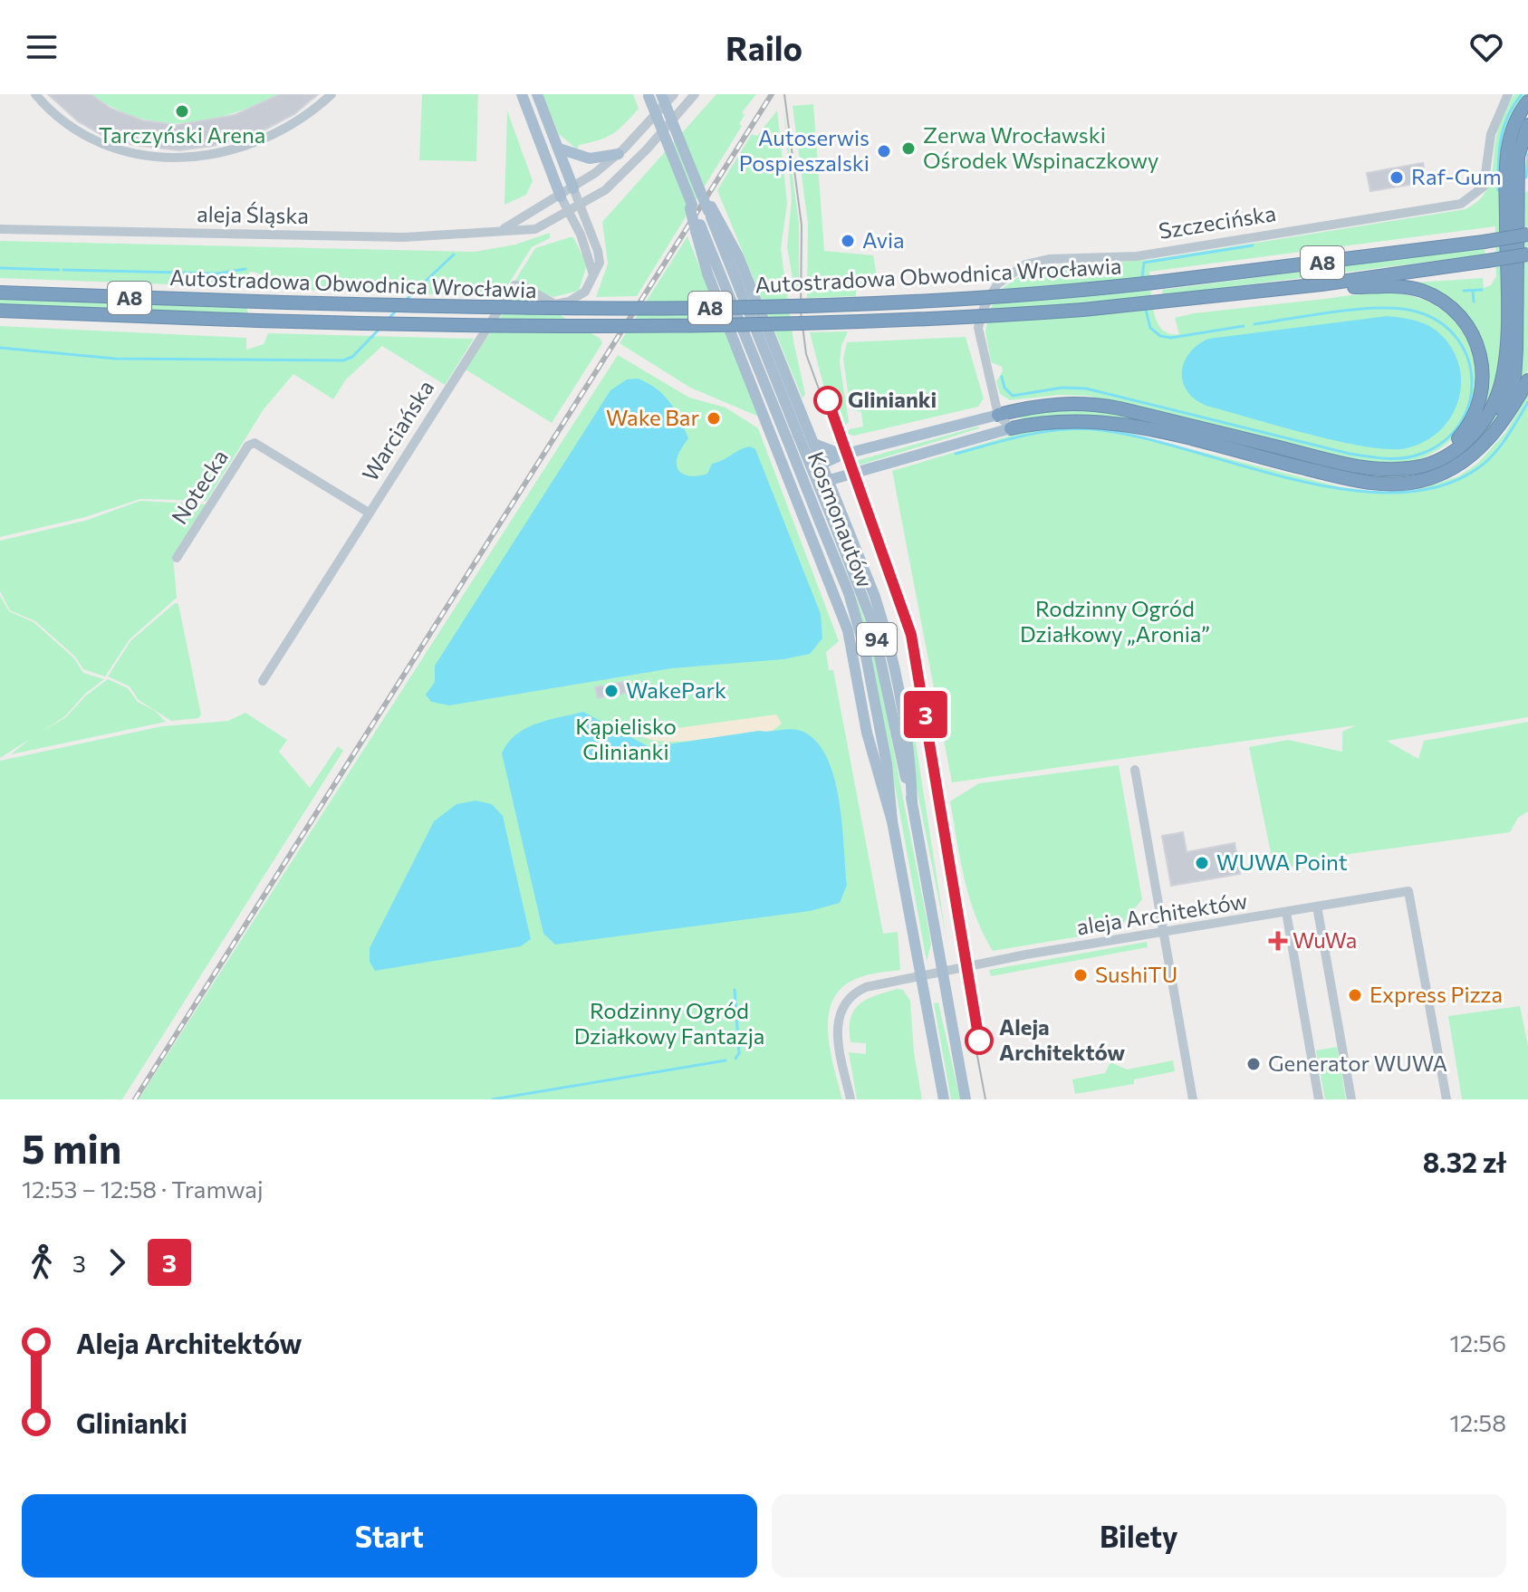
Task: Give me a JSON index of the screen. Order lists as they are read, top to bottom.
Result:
{
  "streets": {
    "highway": ["A8", "Autostradowa Obwodnica Wrocławia"],
    "main road": ["Kosmonautów", "94"],
    "street": [
      "aleja Śląska",
      "Szczecińska",
      "Warciańska",
      "Notecka",
      "aleja Architektów"
    ]
  },
  "crossings": [
    ["Warciańska", "Notecka"],
    ["Kosmonautów", "aleja Architektów"]
  ],
  "parks": ["Rodzinny Ogród Działkowy „Aronia”", "Kąpielisko Glinianki", "Rodzinny Ogród Działkowy Fantazja"],
  "places": {
    "other": [
      "Tarczyński Arena",
      "Zerwa Wrocławski Ośrodek Wspinaczkowy",
      "Autoserwis Pospieszalski",
      "Raf-Gum",
      "Avia",
      "Glinianki",
      "Wake Bar",
      "WakePark",
      "WUWA Point",
      "SushiTU",
      "Express Pizza",
      "Aleja Architektów",
      "Generator WUWA"
    ],
    "health": ["WuWa"]
  },
  "lines": ["tram line 3"],
  "page": {
    "header": "Railo",
    "on_map": "3",
    "heading": ["5 min", "12:53 – 12:58 · Tramwaj", "8.32 zł"],
    "legs": ["3", "3"],
    "list": [
      {
        "name": "Aleja Architektów",
        "value": "12:56"
      },
      {
        "name": "Glinianki",
        "value": "12:58"
      }
    ],
    "buttons": ["Start", "Bilety"]
  }
}
